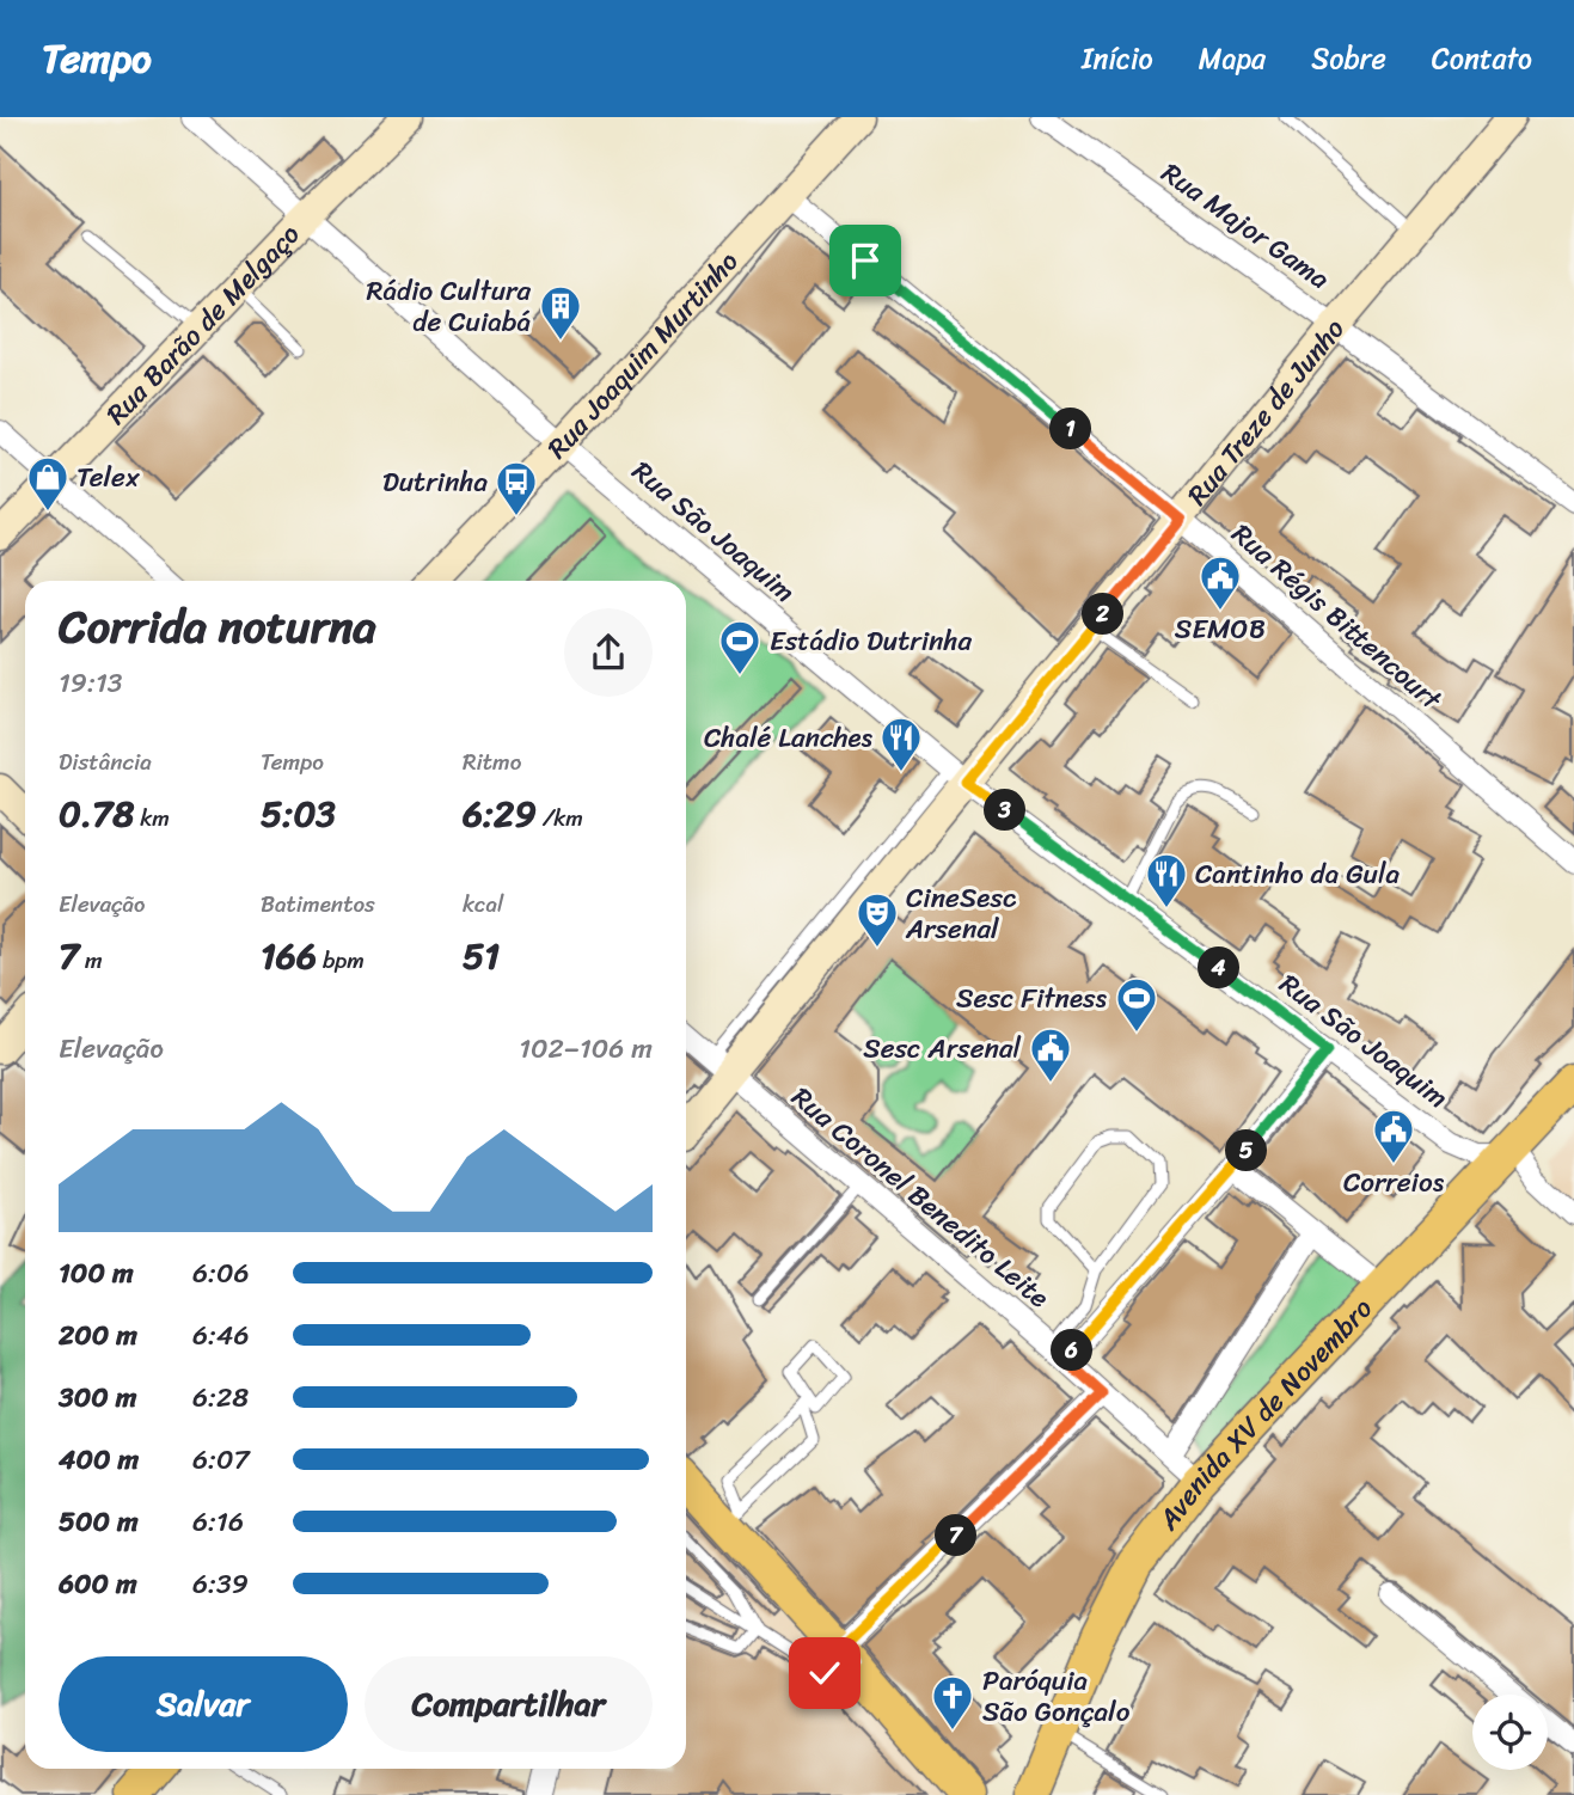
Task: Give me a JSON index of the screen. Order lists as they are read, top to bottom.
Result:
{
  "streets": {
    "main road": ["Avenida XV de Novembro"],
    "street": [
      "Rua Major Gama",
      "Rua Barão de Melgaço",
      "Rua Joaquim Murtinho",
      "Rua Treze de Junho",
      "Rua São Joaquim",
      "Rua Régis Bittencourt",
      "Rua Coronel Benedito Leite"
    ]
  },
  "crossings": [
    ["Rua Major Gama", "Rua Treze de Junho"],
    ["Rua Barão de Melgaço", "Rua São Joaquim"],
    ["Rua Joaquim Murtinho", "Rua São Joaquim"],
    ["Rua Joaquim Murtinho", "Rua Régis Bittencourt"],
    ["Rua Treze de Junho", "Rua São Joaquim"],
    ["Rua Treze de Junho", "Rua Régis Bittencourt"],
    ["Rua Treze de Junho", "Rua Coronel Benedito Leite"],
    ["Rua São Joaquim", "Avenida XV de Novembro"],
    ["Rua Coronel Benedito Leite", "Avenida XV de Novembro"]
  ],
  "places": {
    "building": ["Rádio Cultura de Cuiabá"],
    "shop": ["Telex"],
    "bus stop": ["Dutrinha"],
    "public building": ["SEMOB", "Sesc Arsenal", "Correios"],
    "sports": ["Estádio Dutrinha", "Sesc Fitness"],
    "restaurant": ["Chalé Lanches", "Cantinho da Gula"],
    "theatre": ["CineSesc Arsenal"],
    "church": ["Paróquia São Gonçalo"]
  },
  "page": {
    "header": "Tempo",
    "nav": [
      "Início",
      "Mapa",
      "Sobre",
      "Contato"
    ],
    "pins": [
      "1",
      "2",
      "3",
      "4",
      "5",
      "6",
      "7"
    ],
    "heading": ["Corrida noturna", "19:13"],
    "stats": [
      ["Distância", "0.78 km"],
      ["Tempo", "5:03"],
      ["Ritmo", "6:29 /km"],
      ["Elevação", "7 m"],
      ["Batimentos", "166 bpm"],
      ["kcal", "51"]
    ],
    "chart": ["Elevação", "102–106 m"],
    "list": [
      {
        "name": "100 m",
        "note": "6:06"
      },
      {
        "name": "200 m",
        "note": "6:46"
      },
      {
        "name": "300 m",
        "note": "6:28"
      },
      {
        "name": "400 m",
        "note": "6:07"
      },
      {
        "name": "500 m",
        "note": "6:16"
      },
      {
        "name": "600 m",
        "note": "6:39"
      }
    ],
    "buttons": ["Salvar", "Compartilhar"]
  }
}
